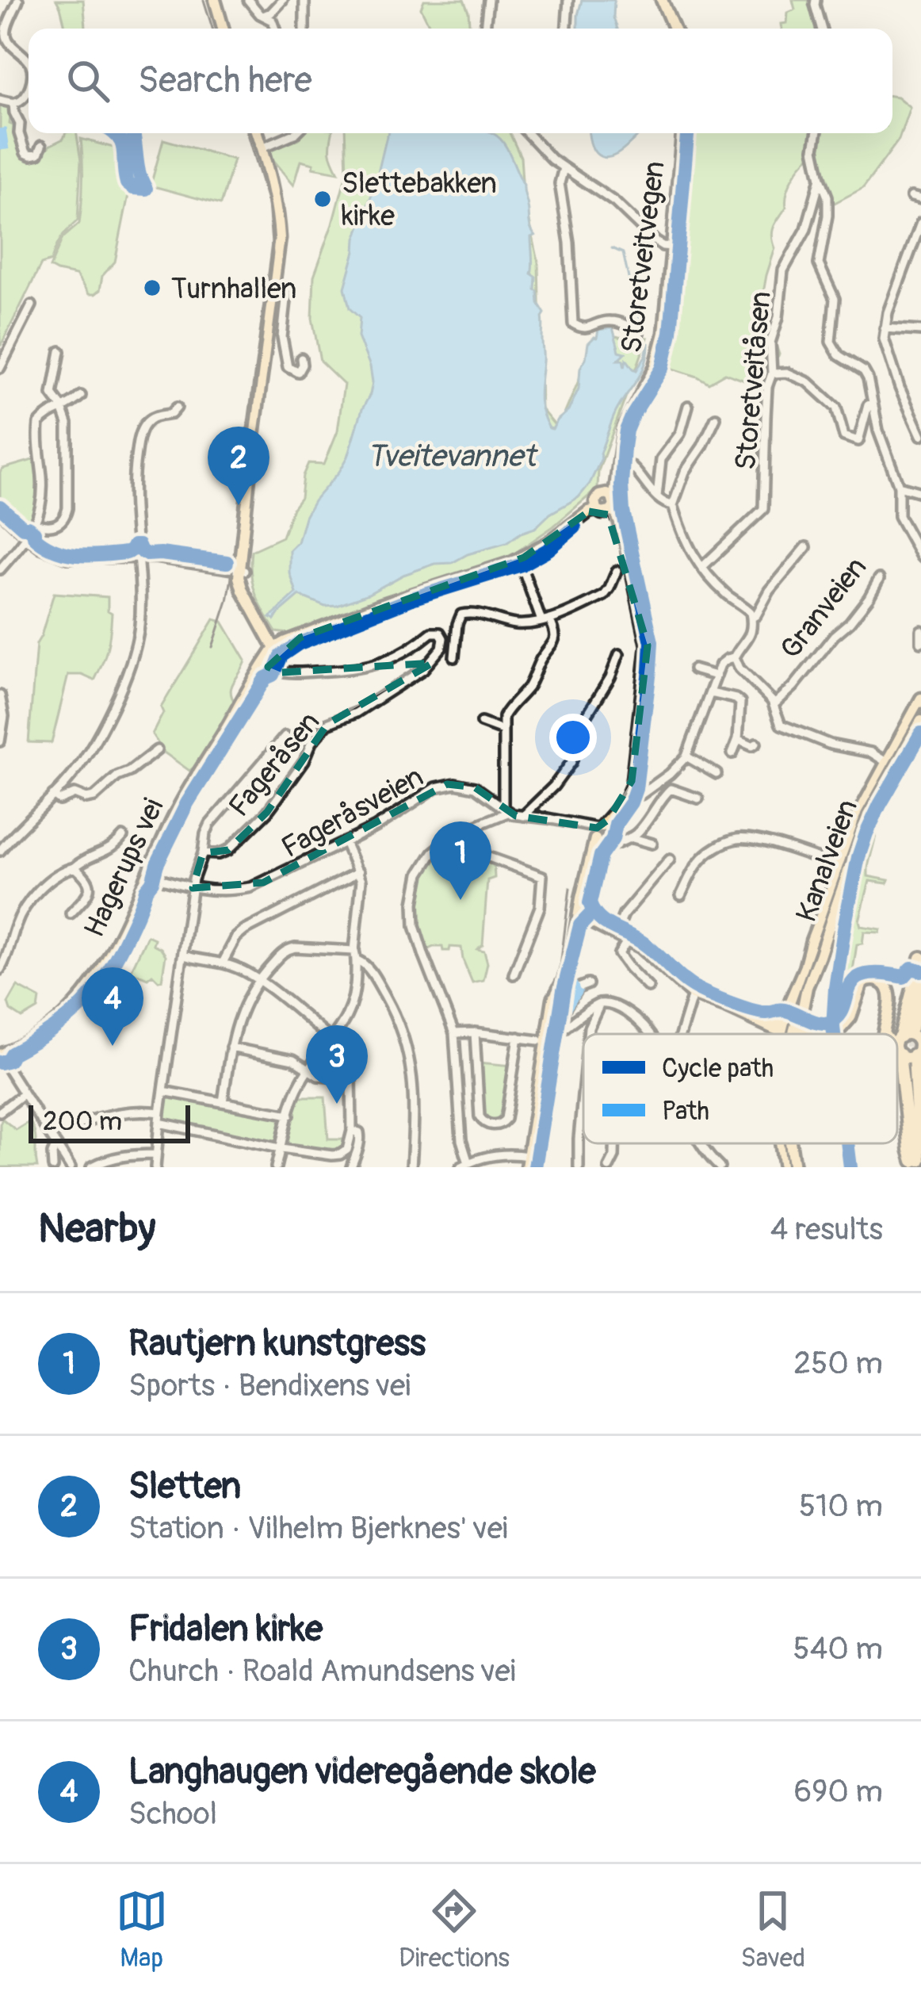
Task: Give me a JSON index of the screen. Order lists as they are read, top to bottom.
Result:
{
  "streets": {
    "main road": ["Storetveitvegen", "Kanalveien", "Hagerups vei"],
    "street": [
      "Storetveitåsen",
      "Granveien",
      "Fageråsen",
      "Fageråsveien"
    ]
  },
  "crossings": [
    ["Storetveitvegen", "Hagerups vei"],
    ["Fageråsen", "Fageråsveien"],
    ["Fageråsen", "Hagerups vei"],
    ["Fageråsveien", "Hagerups vei"]
  ],
  "water": ["Tveitevannet"],
  "places": ["Slettebakken kirke", "Turnhallen"],
  "legend": ["Cycle path", "Path"],
  "scale_bar": "200 m",
  "page": {
    "search": "Search here",
    "pins": [
      "2",
      "1",
      "4",
      "3"
    ],
    "scale": "200 m",
    "heading": ["Nearby", "4 results"],
    "list": [
      {
        "mark": "1",
        "name": "Rautjern kunstgress",
        "note": "Sports · Bendixens vei",
        "value": "250 m"
      },
      {
        "mark": "2",
        "name": "Sletten",
        "note": "Station · Vilhelm Bjerknes' vei",
        "value": "510 m"
      },
      {
        "mark": "3",
        "name": "Fridalen kirke",
        "note": "Church · Roald Amundsens vei",
        "value": "540 m"
      },
      {
        "mark": "4",
        "name": "Langhaugen videregående skole",
        "note": "School",
        "value": "690 m"
      }
    ],
    "nav": ["Map", "Directions", "Saved"]
  }
}
